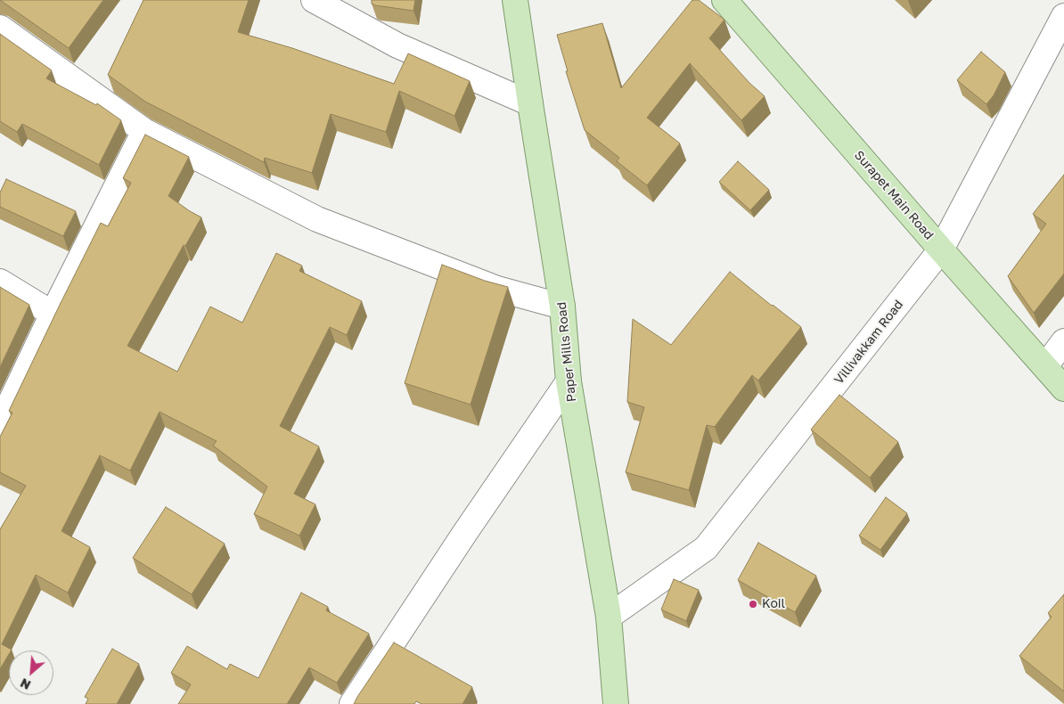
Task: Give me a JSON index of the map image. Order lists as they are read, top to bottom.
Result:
{
  "streets": {
    "main road": ["Surapet Main Road", "Paper Mills Road"],
    "street": ["Villivakkam Road"]
  },
  "crossings": [
    ["Surapet Main Road", "Villivakkam Road"],
    ["Villivakkam Road", "Paper Mills Road"]
  ],
  "places": ["Koil"],
  "north": "bottom left"
}
